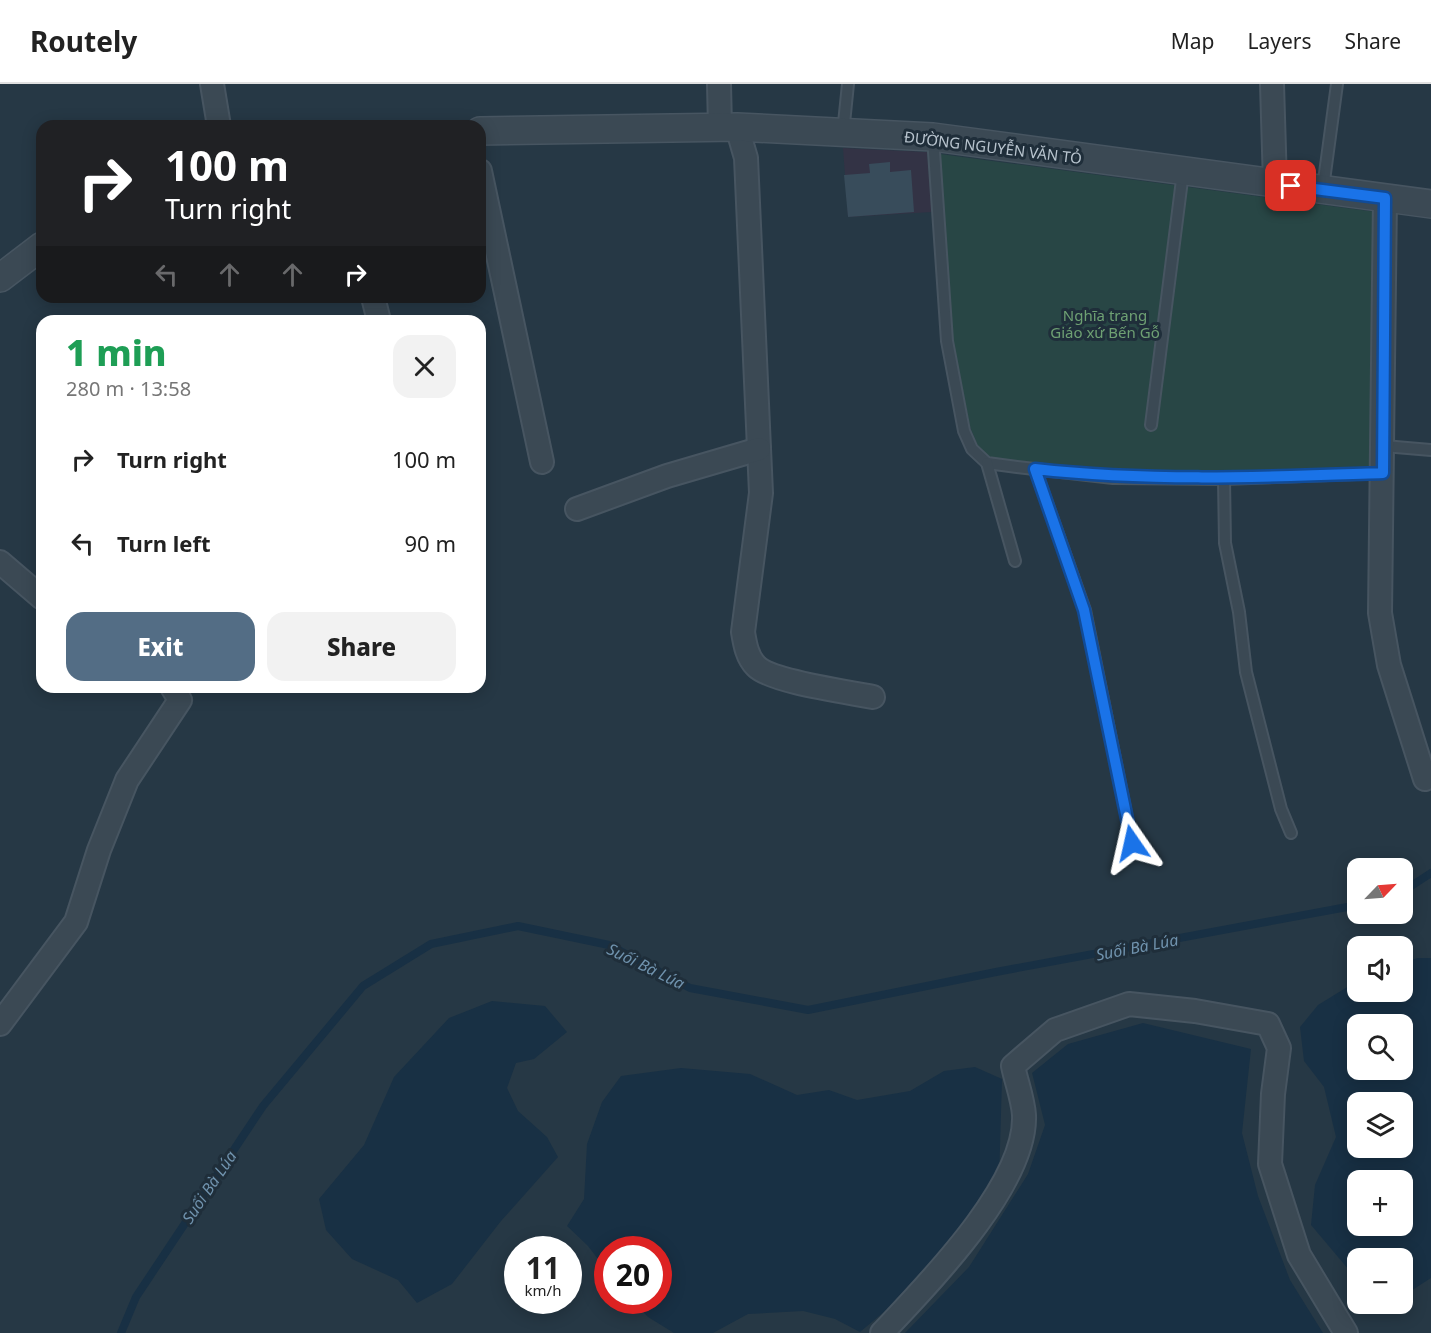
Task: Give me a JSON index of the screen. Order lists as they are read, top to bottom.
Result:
{
  "streets": {
    "street": ["ĐƯỜNG NGUYỄN VĂN TỎ"]
  },
  "water": ["Suối Bà Lúa"],
  "parks": ["Nghĩa trang Giáo xứ Bến Gỗ"],
  "north": "top right",
  "page": {
    "header": "Routely",
    "nav": ["Map", "Layers", "Share"],
    "turn": ["100 m", "Turn right"],
    "heading": ["1 min", "280 m · 13:58"],
    "list": [
      {
        "name": "Turn right",
        "value": "100 m"
      },
      {
        "name": "Turn left",
        "value": "90 m"
      }
    ],
    "buttons": ["Exit", "Share"],
    "map_buttons": ["+", "−"],
    "speed": "11 km/h",
    "limit": "20"
  }
}
